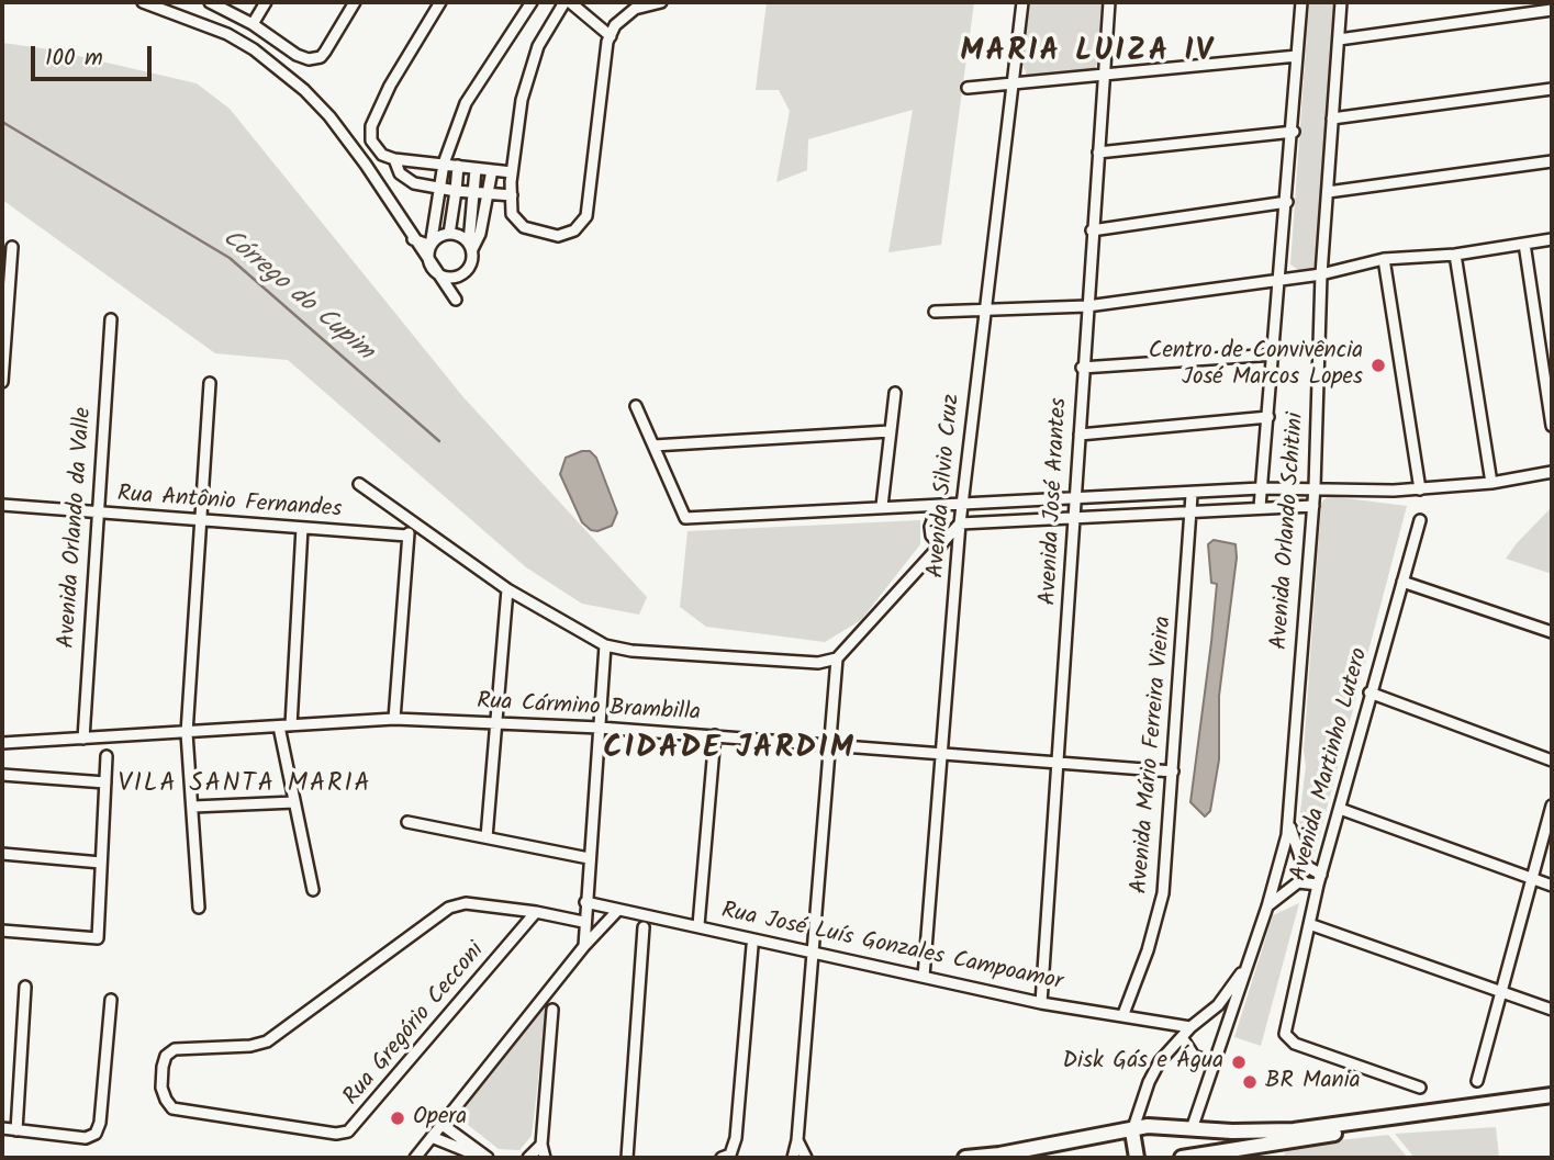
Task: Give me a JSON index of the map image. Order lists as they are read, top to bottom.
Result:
{
  "streets": {
    "street": [
      "Avenida Silvio Cruz",
      "Avenida José Arantes",
      "Rua Antônio Fernandes",
      "Avenida Orlando da Valle",
      "Avenida Orlando Schitini",
      "Rua Cármino Brambilla",
      "Avenida Mário Ferreira Vieira",
      "Avenida Martinho Lutero",
      "Rua José Luís Gonzales Campoamor",
      "Rua Gregório Cecconi"
    ]
  },
  "crossings": [
    ["Avenida Silvio Cruz", "Rua Cármino Brambilla"],
    ["Avenida Silvio Cruz", "Rua José Luís Gonzales Campoamor"],
    ["Avenida José Arantes", "Rua Cármino Brambilla"],
    ["Avenida José Arantes", "Rua José Luís Gonzales Campoamor"],
    ["Rua Antônio Fernandes", "Avenida Orlando da Valle"],
    ["Avenida Orlando da Valle", "Rua Cármino Brambilla"],
    ["Avenida Orlando Schitini", "Rua José Luís Gonzales Campoamor"],
    ["Rua Cármino Brambilla", "Avenida Mário Ferreira Vieira"],
    ["Avenida Mário Ferreira Vieira", "Rua José Luís Gonzales Campoamor"]
  ],
  "districts": ["MARIA LUIZA IV", "CIDADE JARDIM", "VILA SANTA MARIA"],
  "water": ["Córrego do Cupim"],
  "places": [
    "Centro de Convivência José Marcos Lopes",
    "Disk Gás e Água",
    "BR Mania",
    "Opera"
  ],
  "scale_bar": "100 m"
}
